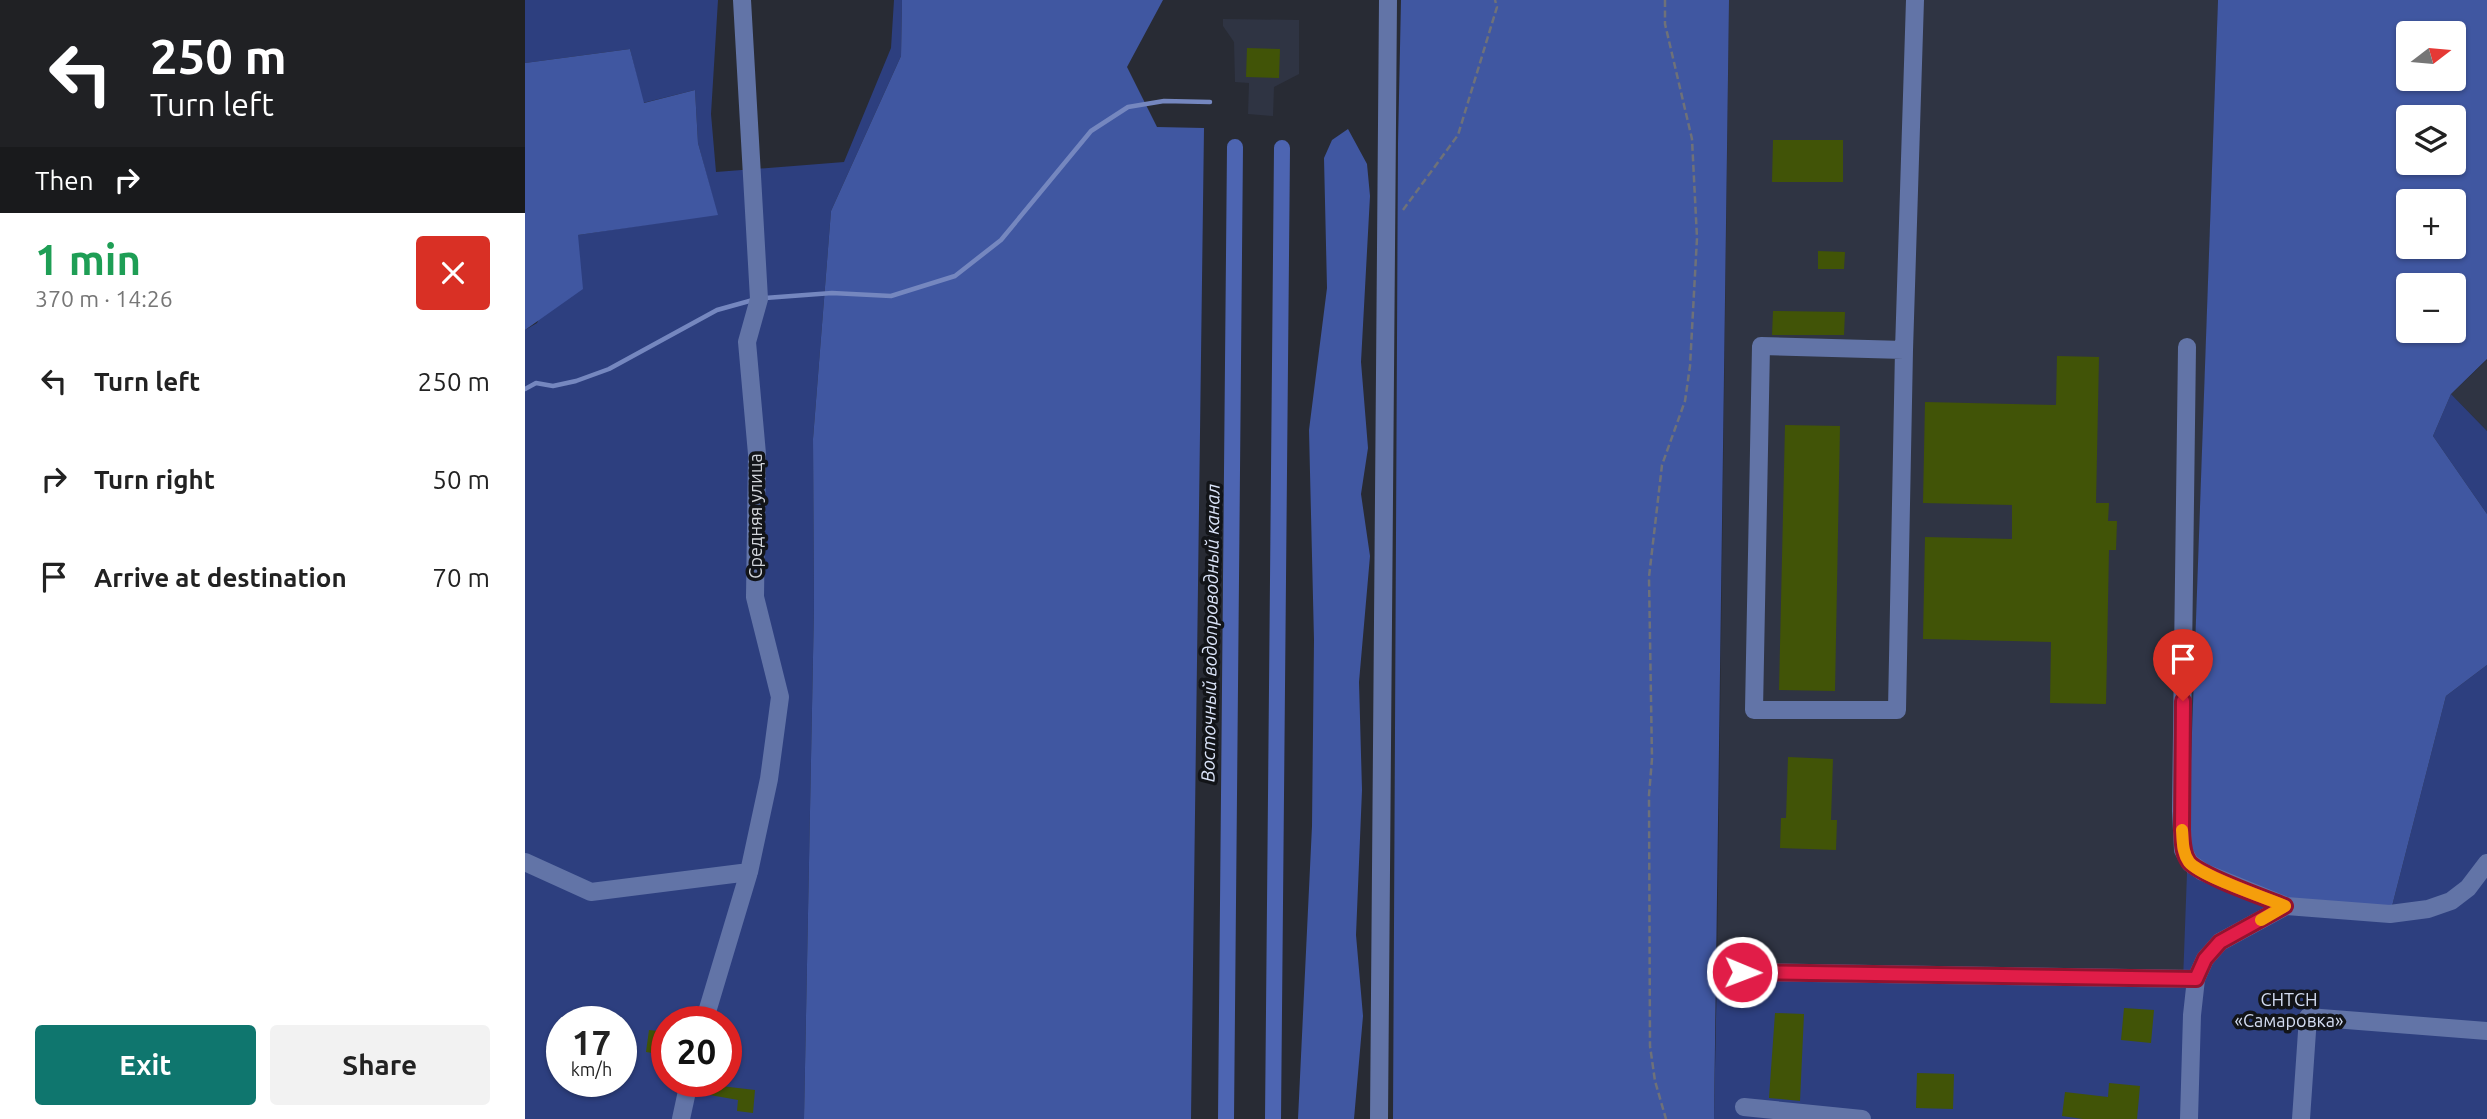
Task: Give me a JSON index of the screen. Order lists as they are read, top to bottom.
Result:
{
  "streets": {
    "street": ["Средняя улица"]
  },
  "water": ["Восточный водопроводный канал"],
  "parks": ["СНТСН «Самаровка»"],
  "north": "right",
  "page": {
    "turn": ["250 m", "Turn left"],
    "map_buttons": ["+", "−"],
    "then": "Then",
    "heading": ["1 min", "370 m · 14:26"],
    "list": [
      {
        "name": "Turn left",
        "value": "250 m"
      },
      {
        "name": "Turn right",
        "value": "50 m"
      },
      {
        "name": "Arrive at destination",
        "value": "70 m"
      }
    ],
    "speed": "17 km/h",
    "limit": "20",
    "buttons": ["Exit", "Share"]
  }
}
